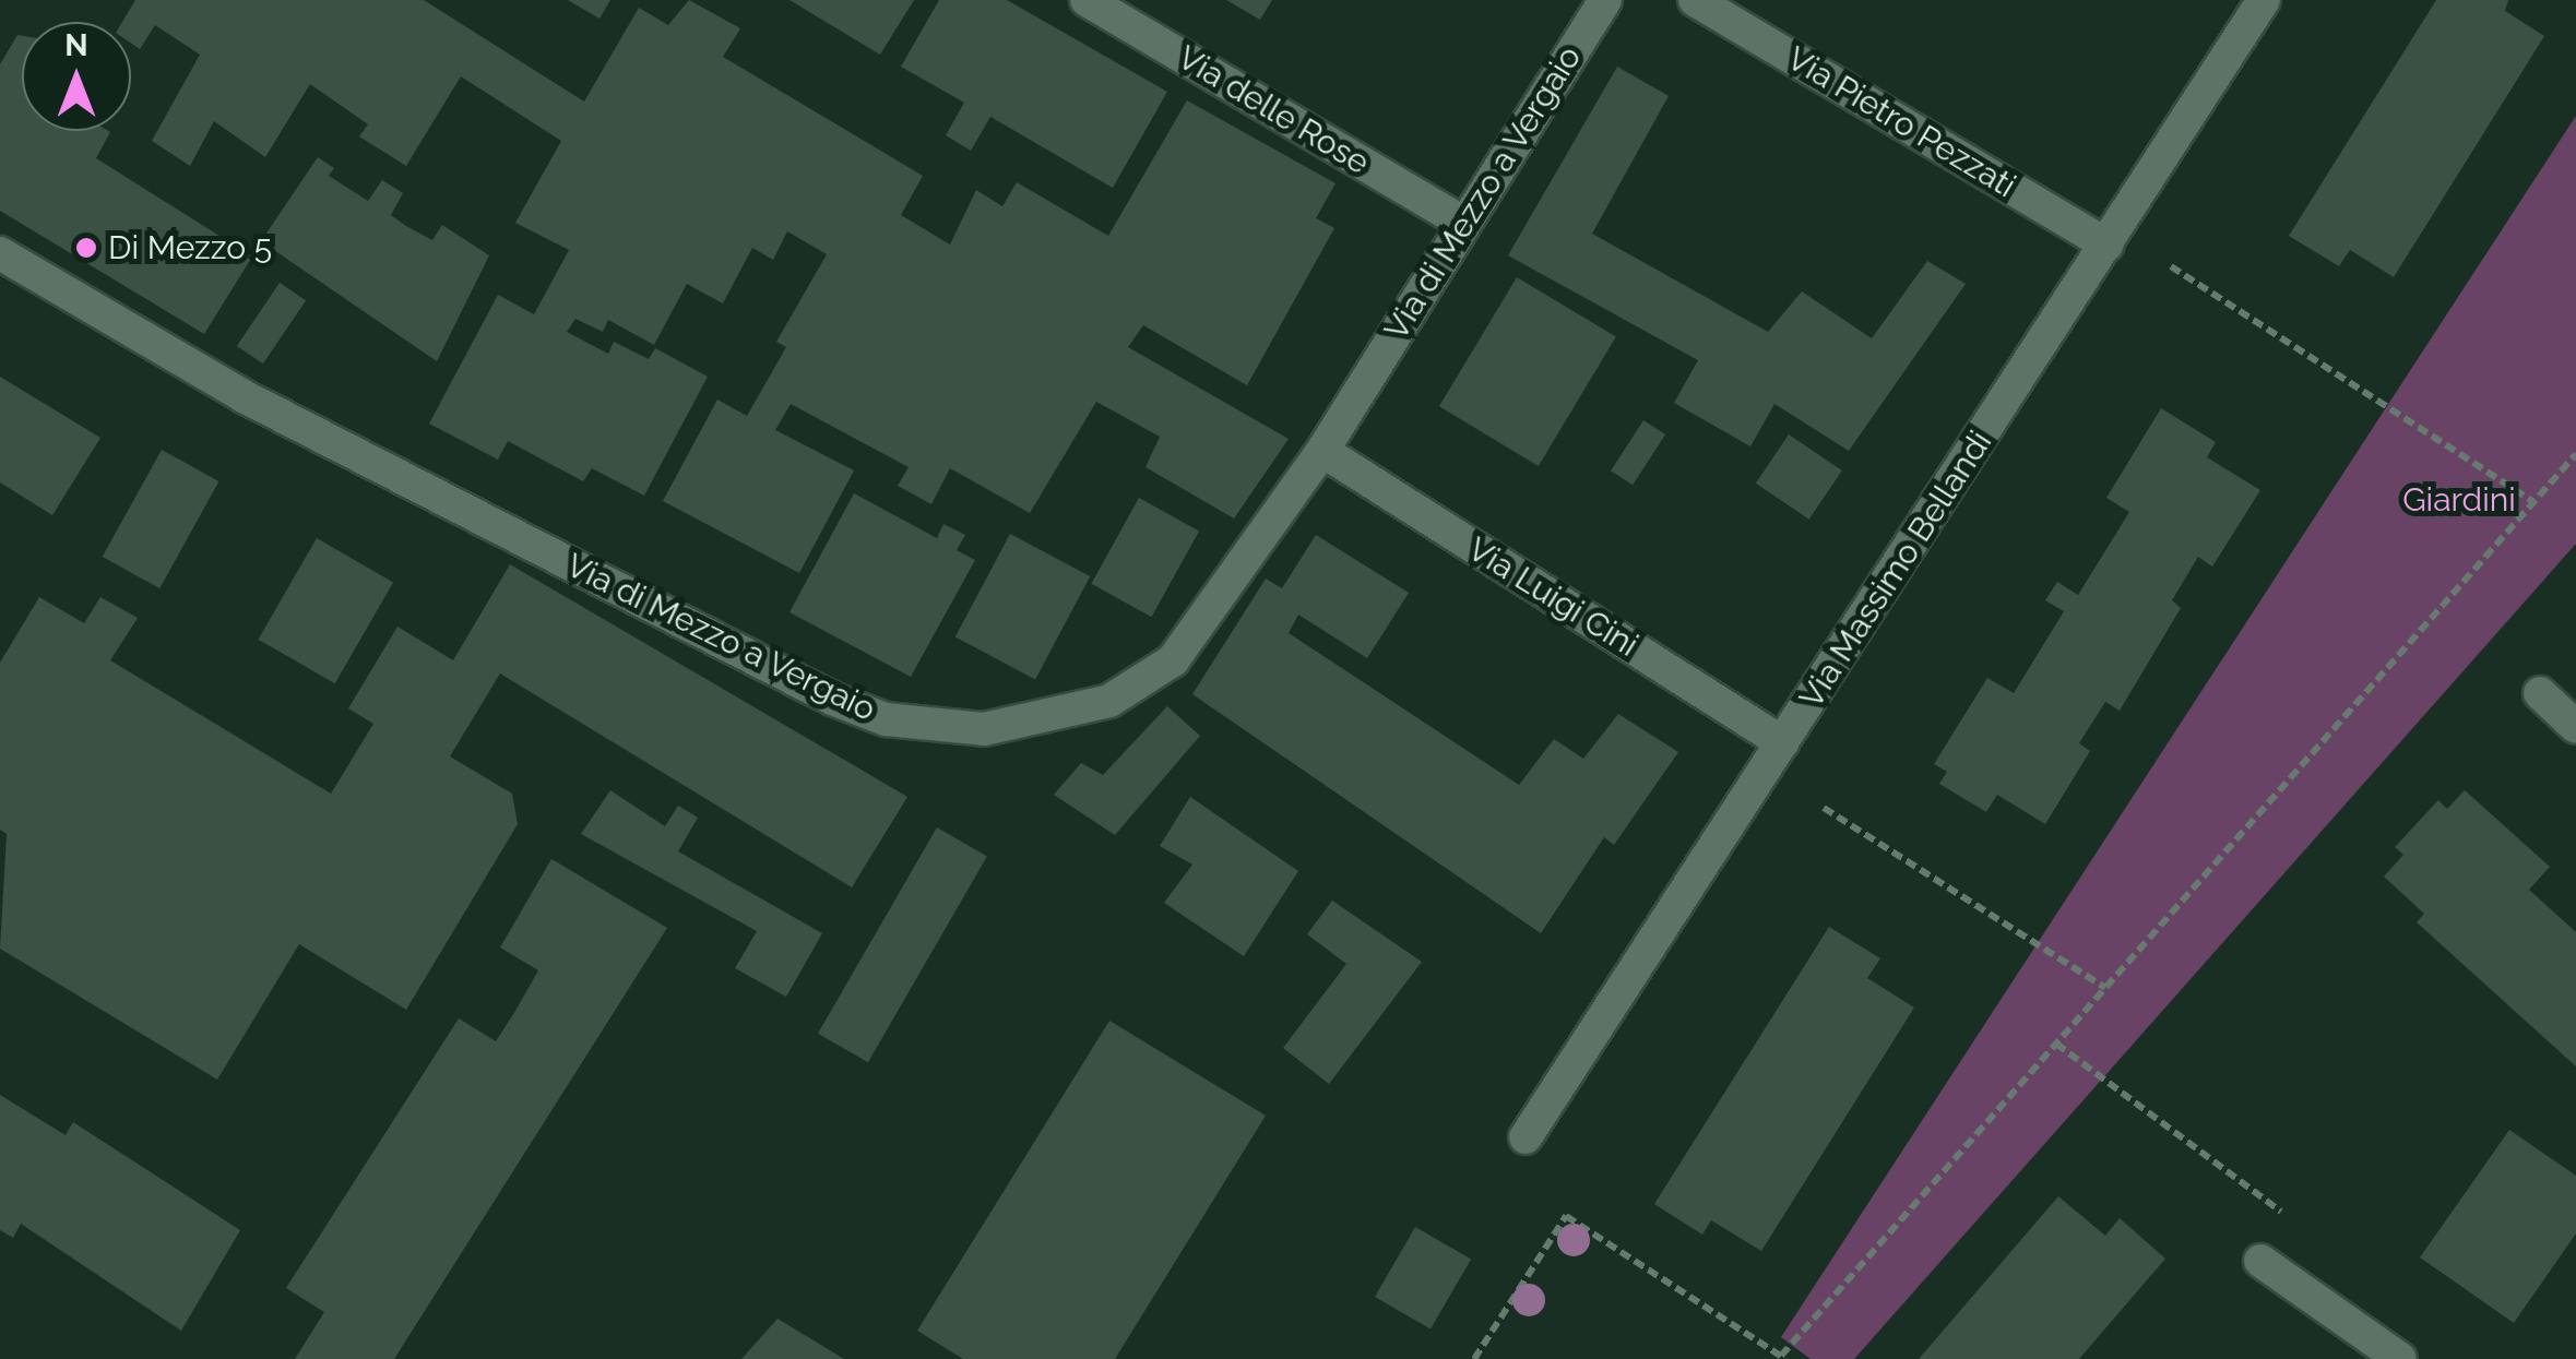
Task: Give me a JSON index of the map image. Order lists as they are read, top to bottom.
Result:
{
  "streets": {
    "street": [
      "Via delle Rose",
      "Via Pietro Pezzati",
      "Via di Mezzo a Vergaio",
      "Via Massimo Bellandi",
      "Via Luigi Cini"
    ]
  },
  "crossings": [
    ["Via delle Rose", "Via di Mezzo a Vergaio"],
    ["Via Pietro Pezzati", "Via Massimo Bellandi"],
    ["Via di Mezzo a Vergaio", "Via Luigi Cini"],
    ["Via Massimo Bellandi", "Via Luigi Cini"]
  ],
  "parks": ["Giardini"],
  "places": ["Di Mezzo 5"],
  "north": "top"
}
